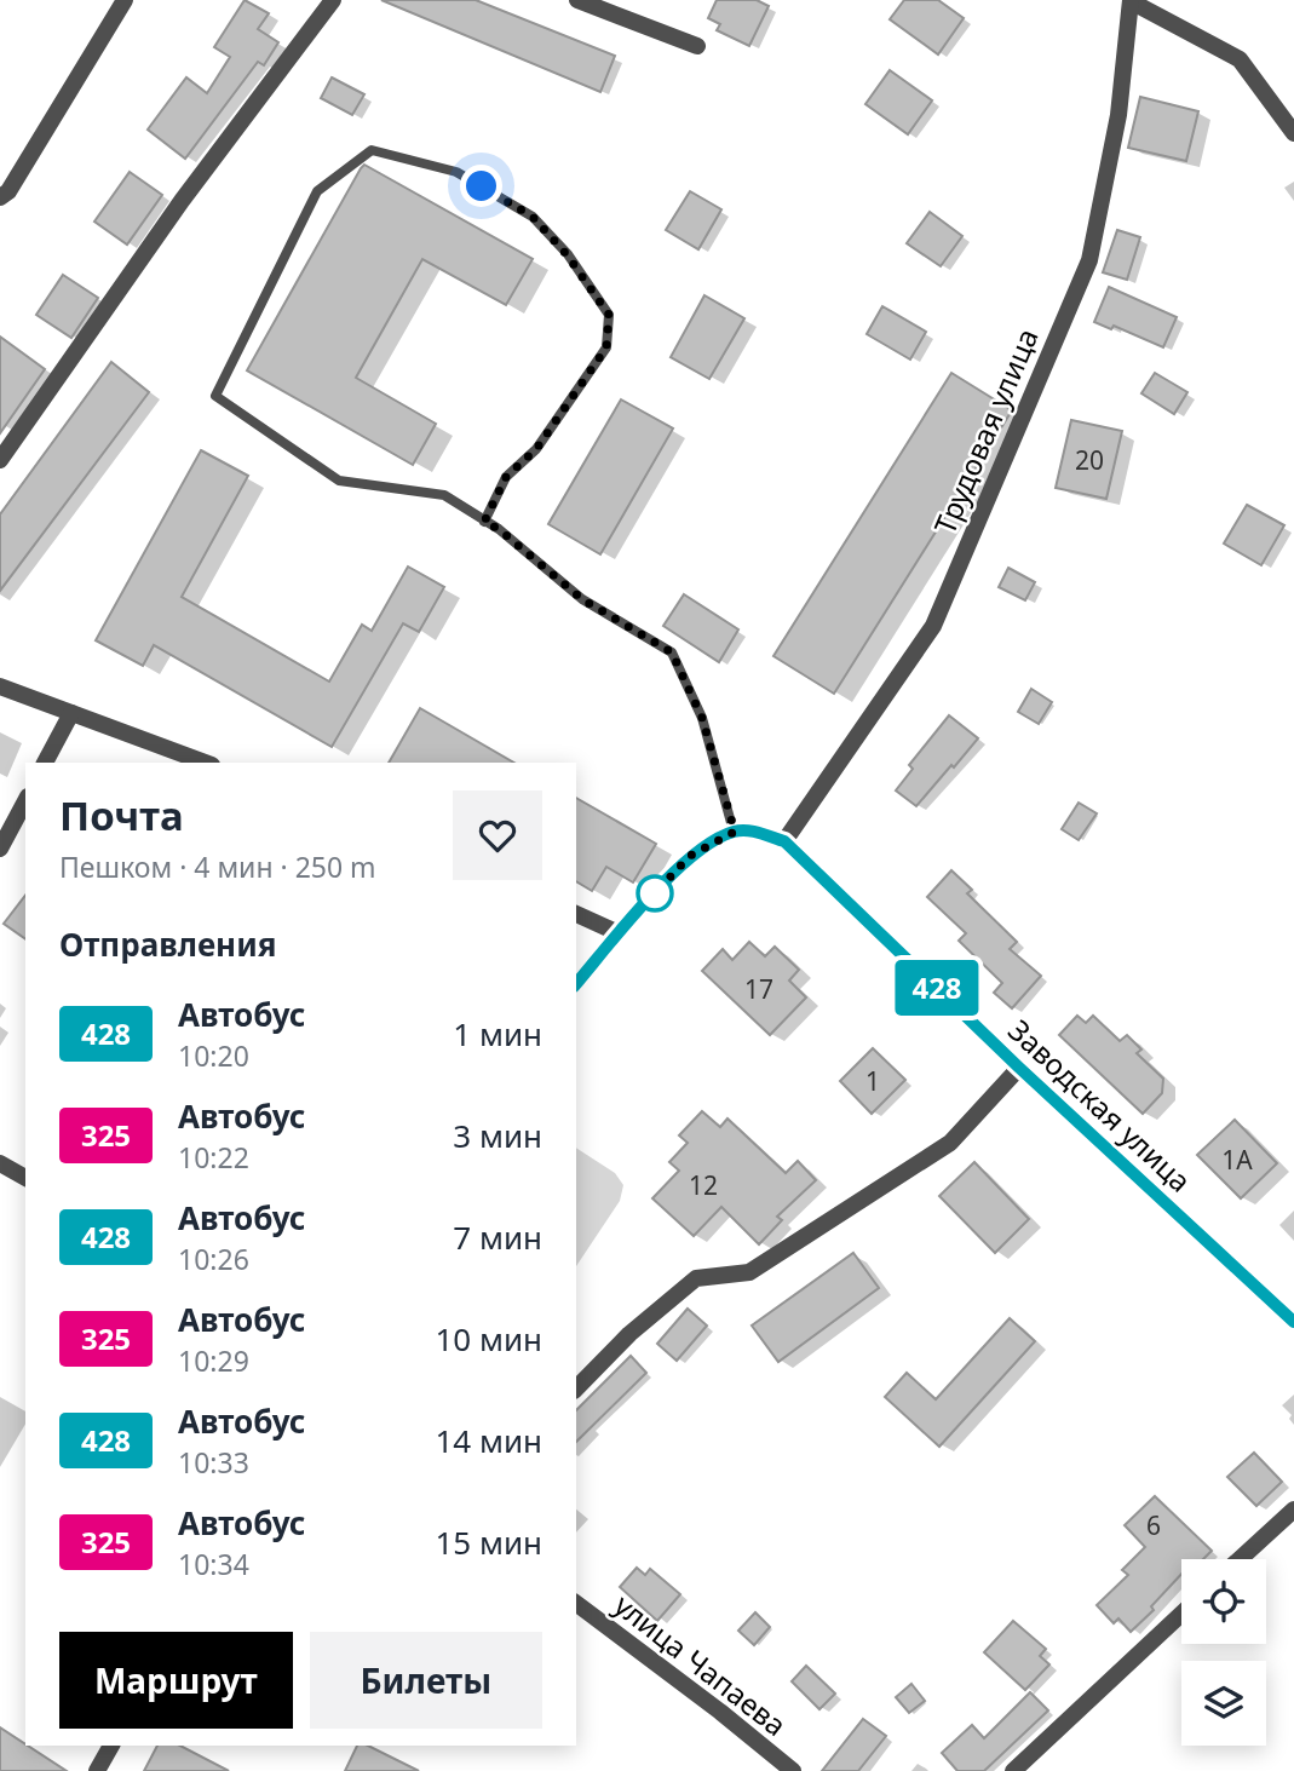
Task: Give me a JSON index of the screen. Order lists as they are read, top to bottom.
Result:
{
  "streets": {
    "street": ["Трудовая улица", "Заводская улица", "улица Чапаева"]
  },
  "crossings": [
    ["Трудовая улица", "Заводская улица"]
  ],
  "lines": ["bus line 428"],
  "house_numbers": [
    "20",
    "17",
    "1",
    "1А",
    "12",
    "6"
  ],
  "page": {
    "on_map": "428",
    "heading": [
      ["Почта", "Пешком · 4 мин · 250 m"],
      "Отправления"
    ],
    "list": [
      {
        "mark": "428",
        "name": "Автобус",
        "note": "10:20",
        "value": "1 мин"
      },
      {
        "mark": "325",
        "name": "Автобус",
        "note": "10:22",
        "value": "3 мин"
      },
      {
        "mark": "428",
        "name": "Автобус",
        "note": "10:26",
        "value": "7 мин"
      },
      {
        "mark": "325",
        "name": "Автобус",
        "note": "10:29",
        "value": "10 мин"
      },
      {
        "mark": "428",
        "name": "Автобус",
        "note": "10:33",
        "value": "14 мин"
      },
      {
        "mark": "325",
        "name": "Автобус",
        "note": "10:34",
        "value": "15 мин"
      }
    ],
    "buttons": ["Маршрут", "Билеты"]
  }
}
